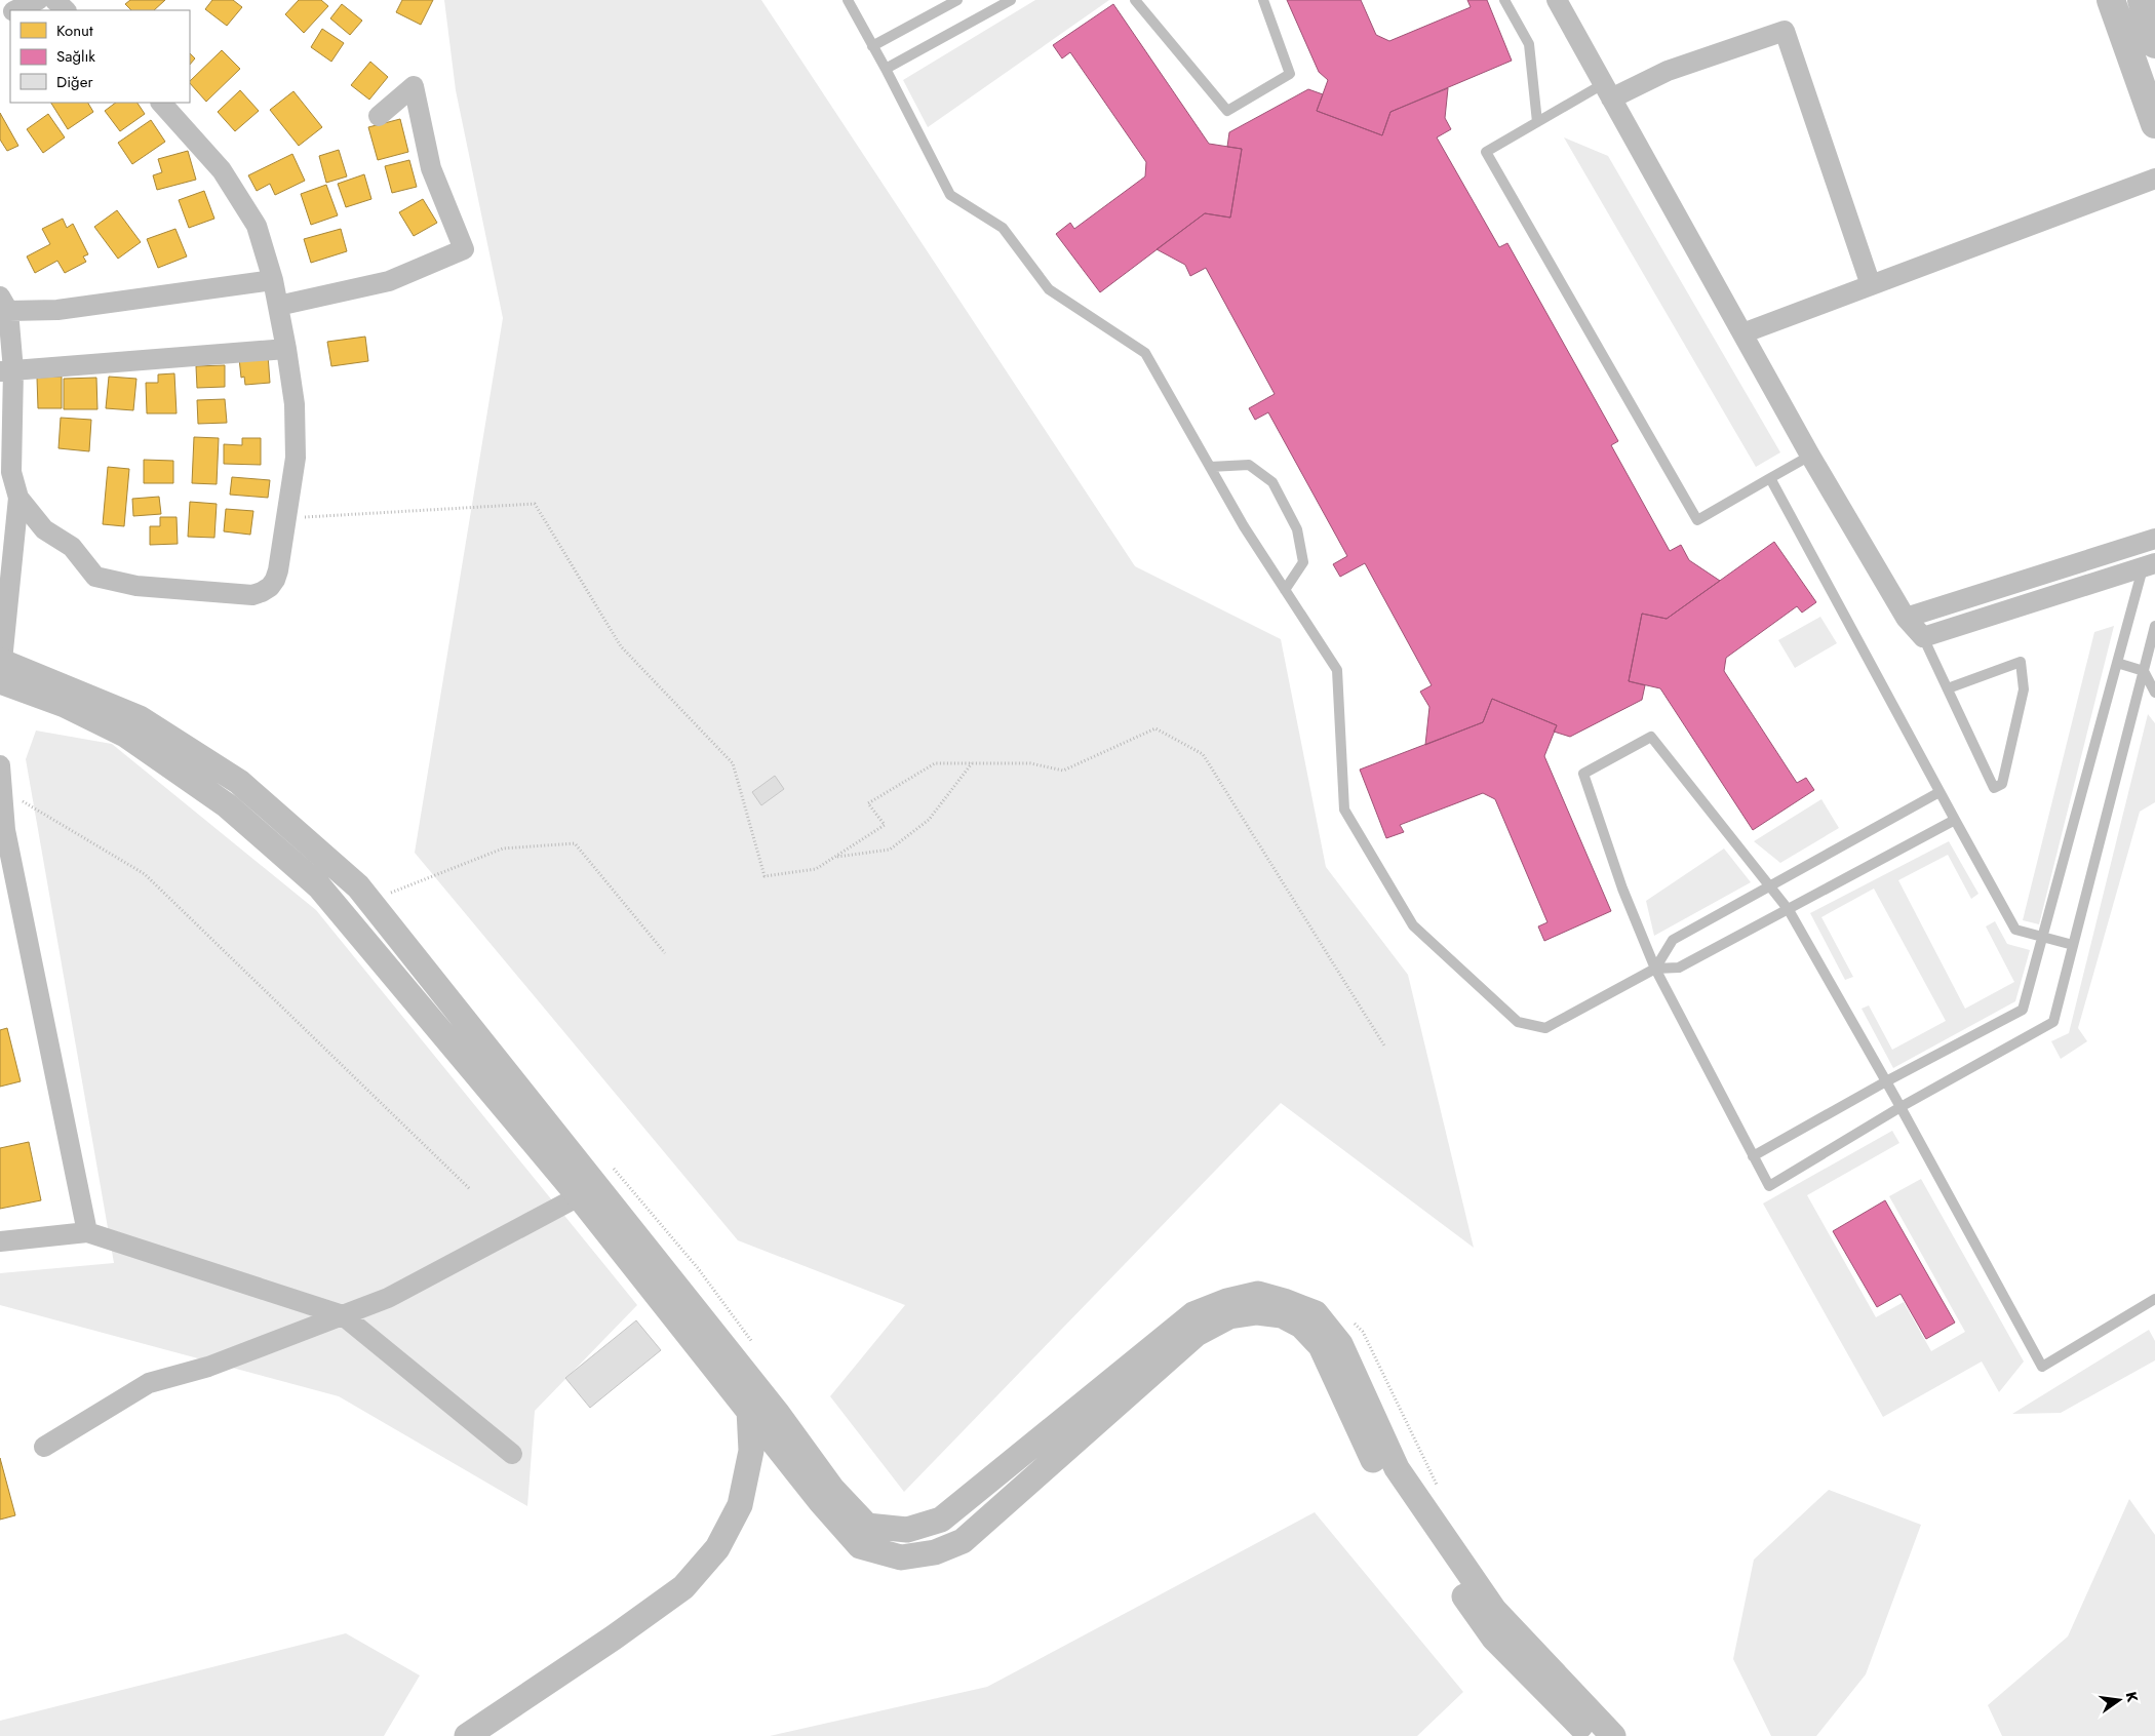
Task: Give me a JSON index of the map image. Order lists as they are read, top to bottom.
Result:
{
  "legend": ["Konut", "Sağlık", "Diğer"],
  "north": "right"
}
